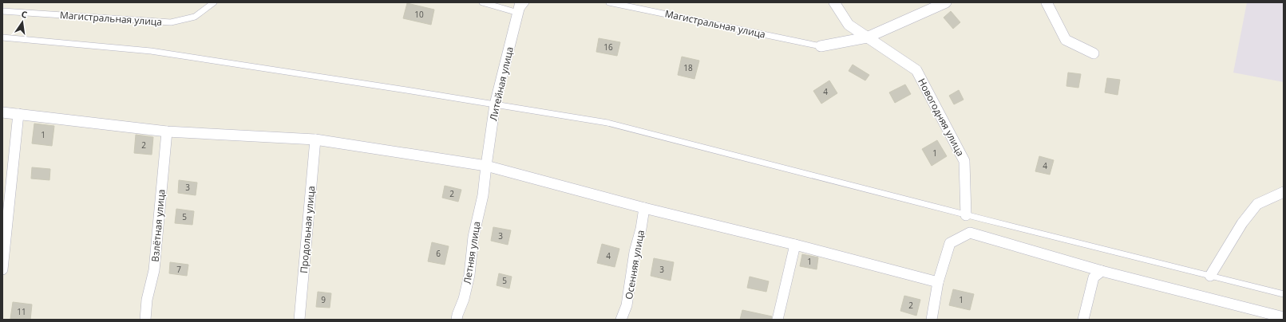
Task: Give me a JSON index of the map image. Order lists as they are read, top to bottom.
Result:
{
  "streets": {
    "street": [
      "Литейная улица",
      "Новогодняя улица",
      "Взлётная улица",
      "Продольная улица",
      "Летняя улица",
      "Осенняя улица"
    ],
    "lane": ["Магистральная улица"]
  },
  "crossings": [
    ["Литейная улица", "Летняя улица"]
  ],
  "house_numbers": [
    "10",
    "16",
    "18",
    "4",
    "1",
    "2",
    "1",
    "4",
    "3",
    "2",
    "5",
    "3",
    "6",
    "4",
    "1",
    "7",
    "3",
    "5",
    "9",
    "1",
    "2",
    "11"
  ],
  "north": "top"
}
